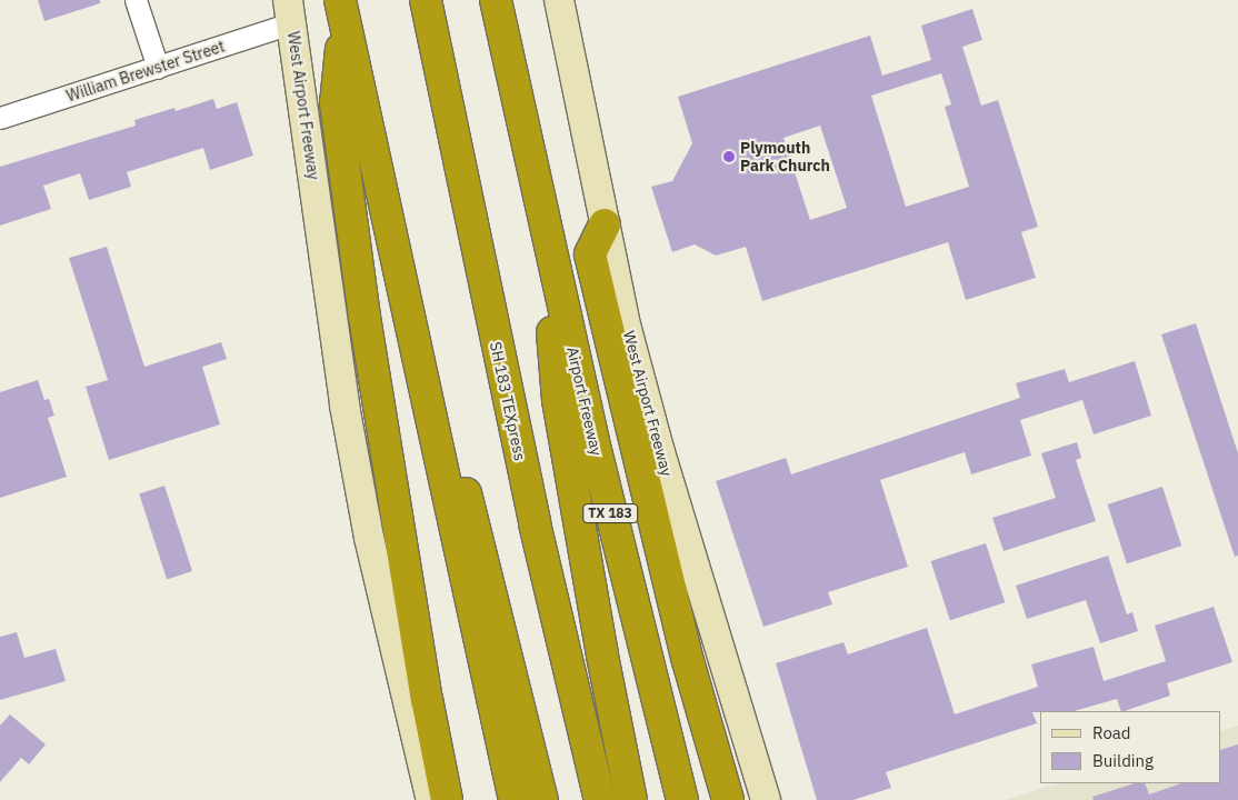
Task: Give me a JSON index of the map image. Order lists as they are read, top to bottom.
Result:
{
  "streets": {
    "highway": ["SH 183 TEXpress", "Airport Freeway", "TX 183"],
    "main road": ["West Airport Freeway"],
    "street": ["William Brewster Street"]
  },
  "crossings": [
    ["William Brewster Street", "West Airport Freeway"]
  ],
  "places": ["Plymouth Park Church"],
  "legend": ["Road", "Building"]
}
